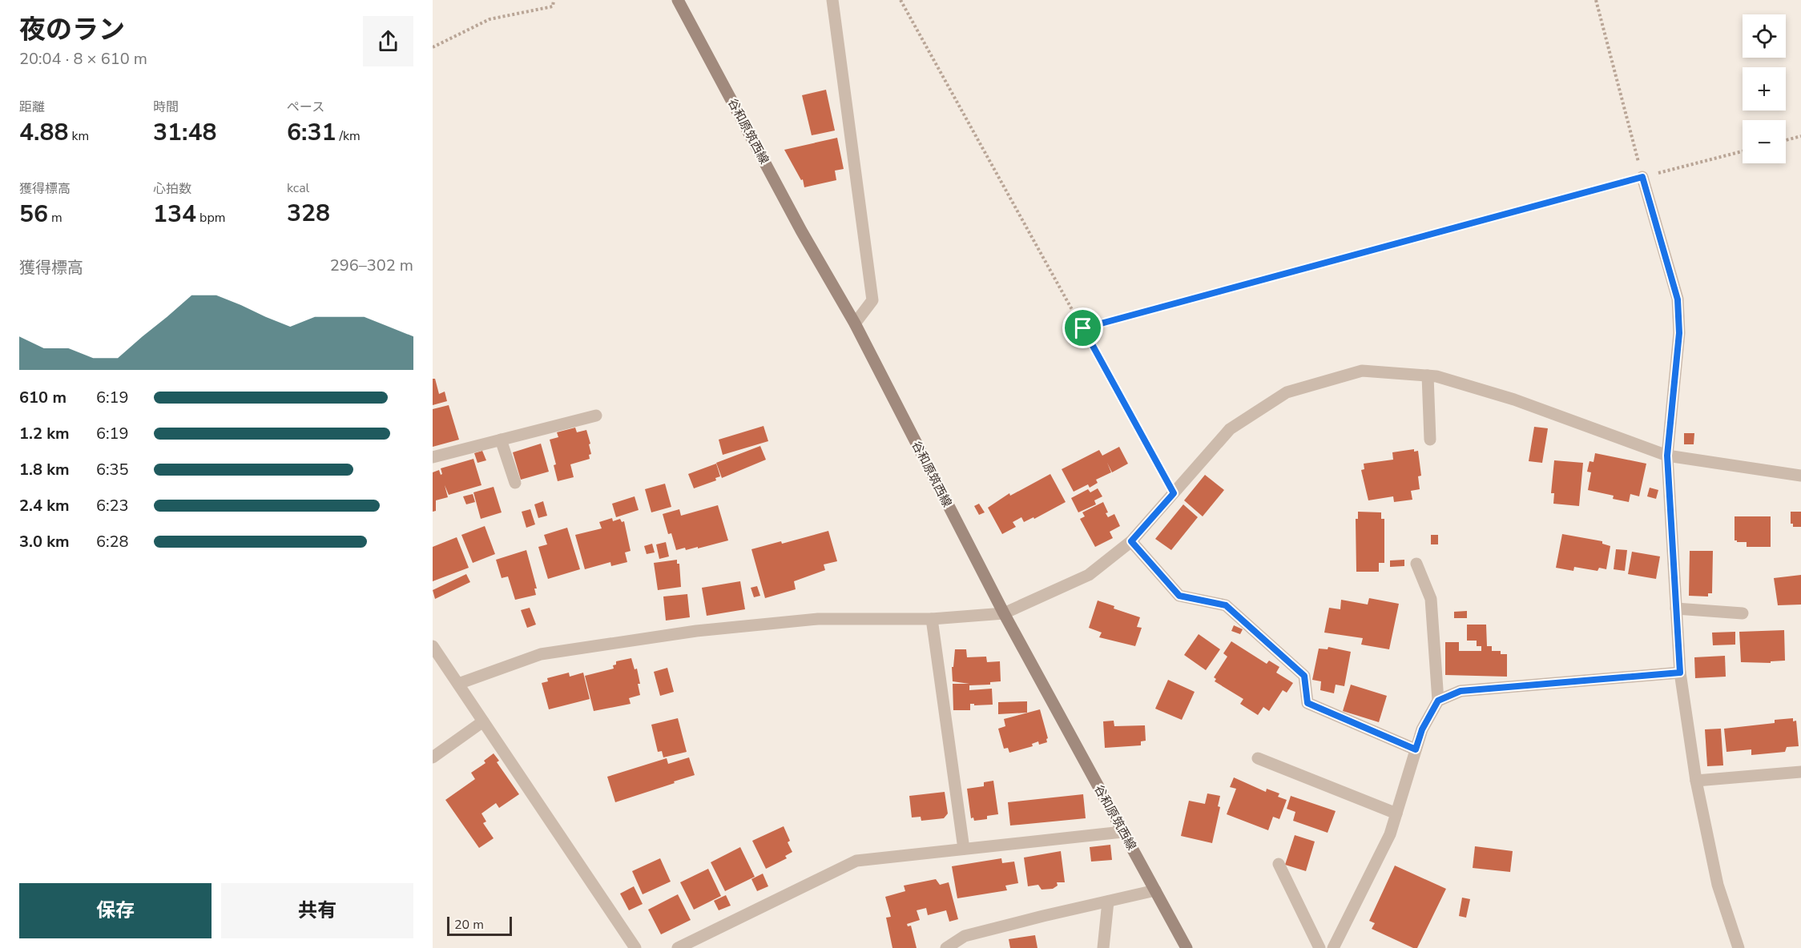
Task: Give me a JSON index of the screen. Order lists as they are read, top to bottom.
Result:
{
  "streets": {
    "main road": ["谷和原筑西線"]
  },
  "scale_bar": "20 m",
  "page": {
    "heading": ["夜のラン", "20:04 · 8 × 610 m"],
    "map_buttons": ["+", "−"],
    "stats": [
      ["距離", "4.88 km"],
      ["時間", "31:48"],
      ["ペース", "6:31 /km"],
      ["獲得標高", "56 m"],
      ["心拍数", "134 bpm"],
      ["kcal", "328"]
    ],
    "chart": ["獲得標高", "296–302 m"],
    "list": [
      {
        "name": "610 m",
        "note": "6:19"
      },
      {
        "name": "1.2 km",
        "note": "6:19"
      },
      {
        "name": "1.8 km",
        "note": "6:35"
      },
      {
        "name": "2.4 km",
        "note": "6:23"
      },
      {
        "name": "3.0 km",
        "note": "6:28"
      }
    ],
    "buttons": ["保存", "共有"],
    "scale": "20 m"
  }
}
